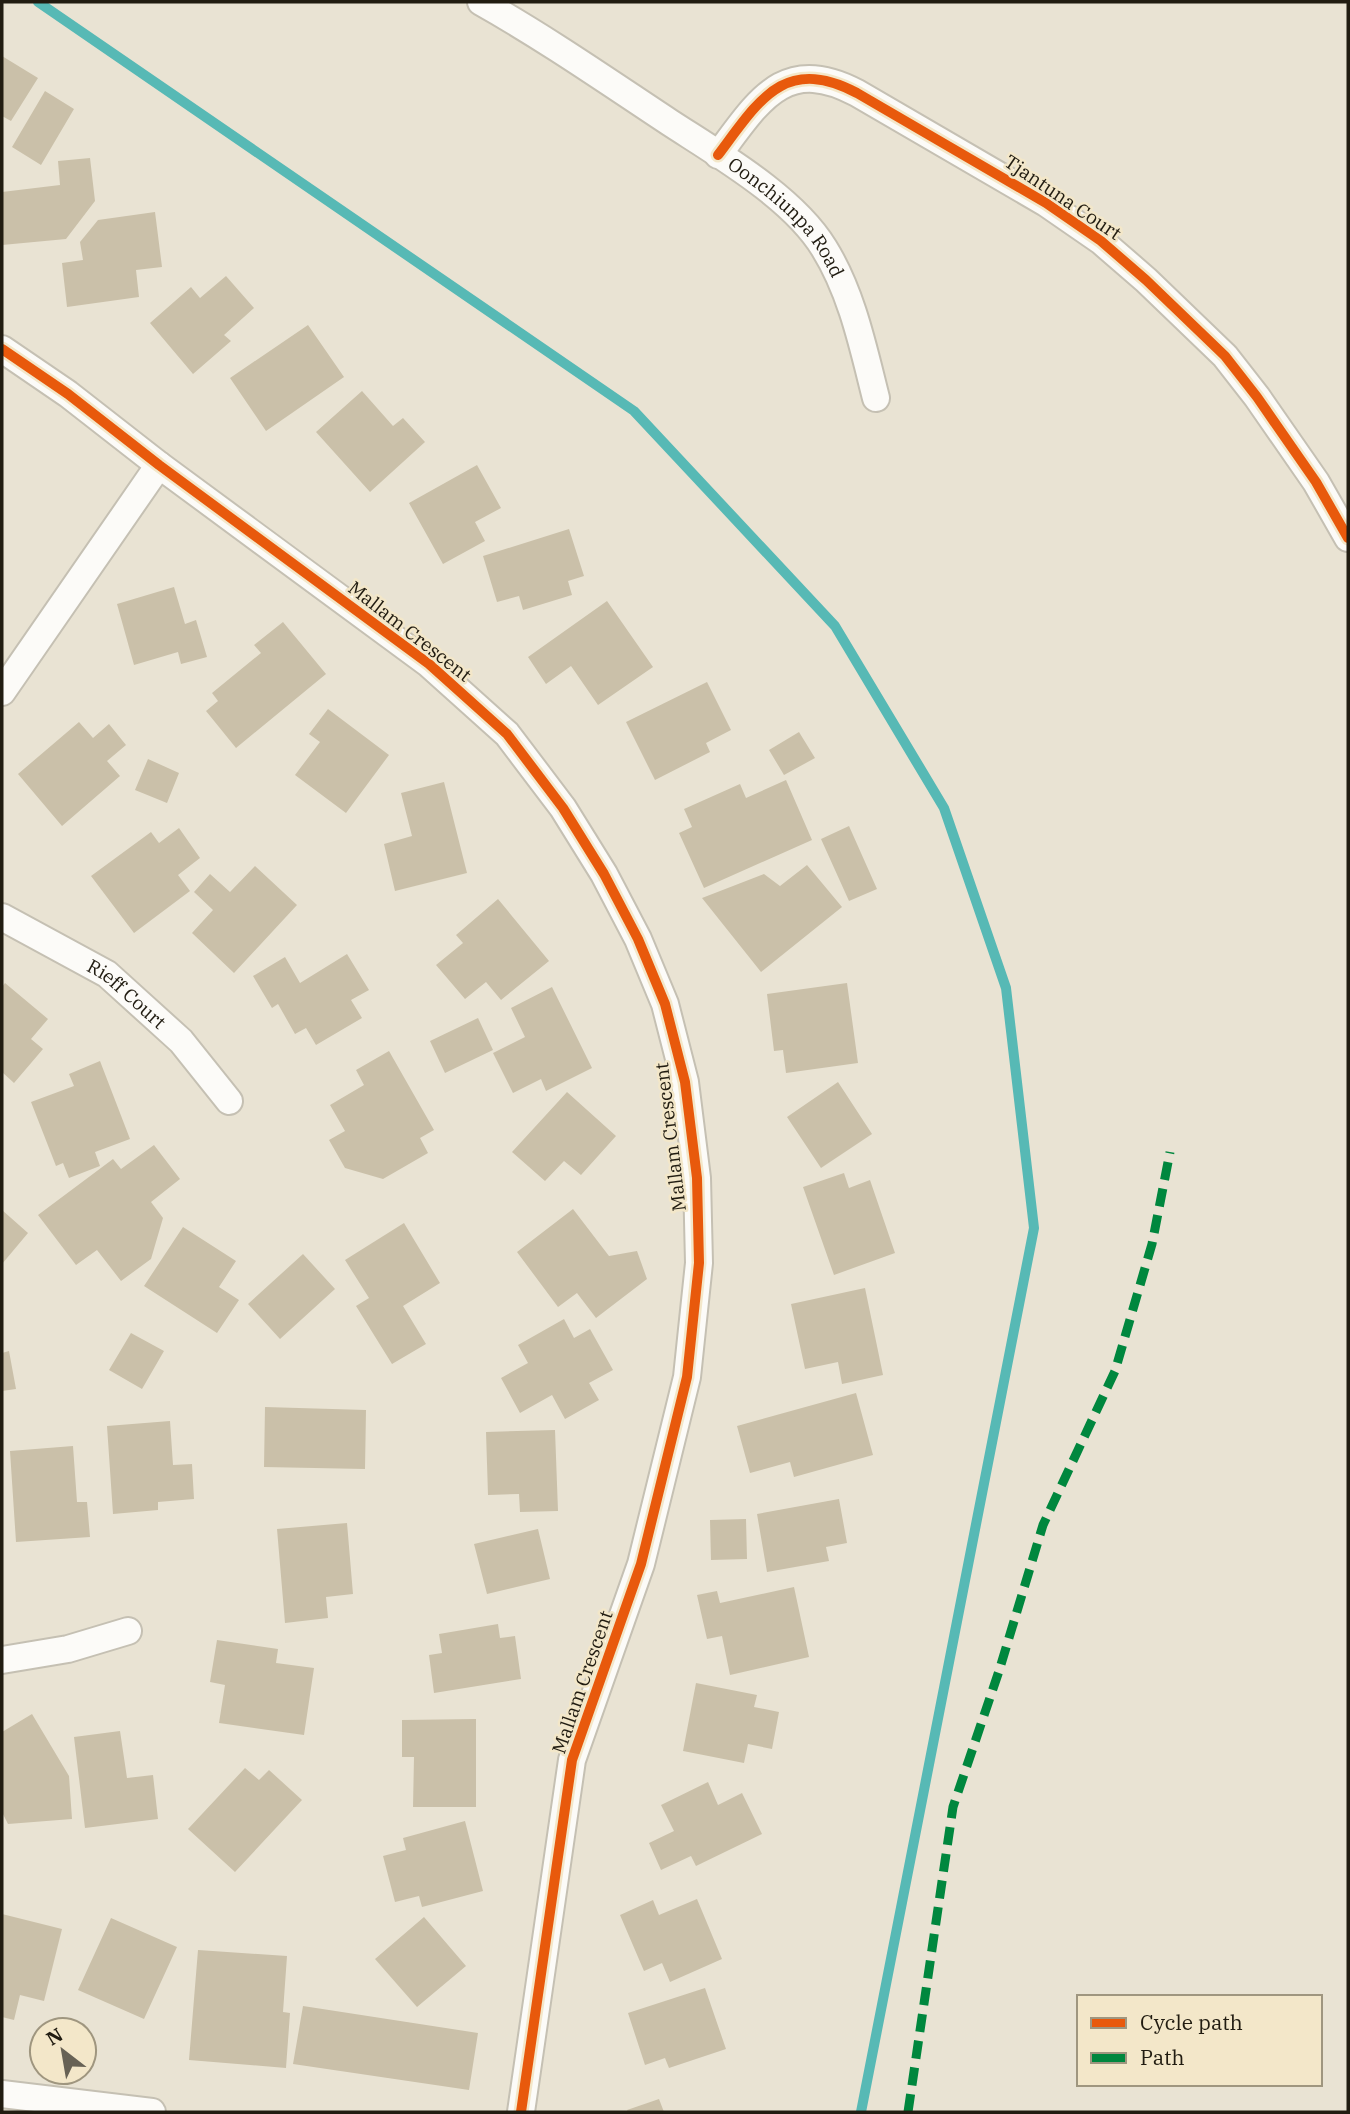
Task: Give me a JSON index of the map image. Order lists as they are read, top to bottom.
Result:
{
  "streets": {
    "street": [
      "Tjantuna Court",
      "Oonchiunpa Road",
      "Mallam Crescent",
      "Rieff Court"
    ]
  },
  "crossings": [
    ["Tjantuna Court", "Oonchiunpa Road"]
  ],
  "legend": ["Cycle path", "Path"],
  "north": "top left"
}
